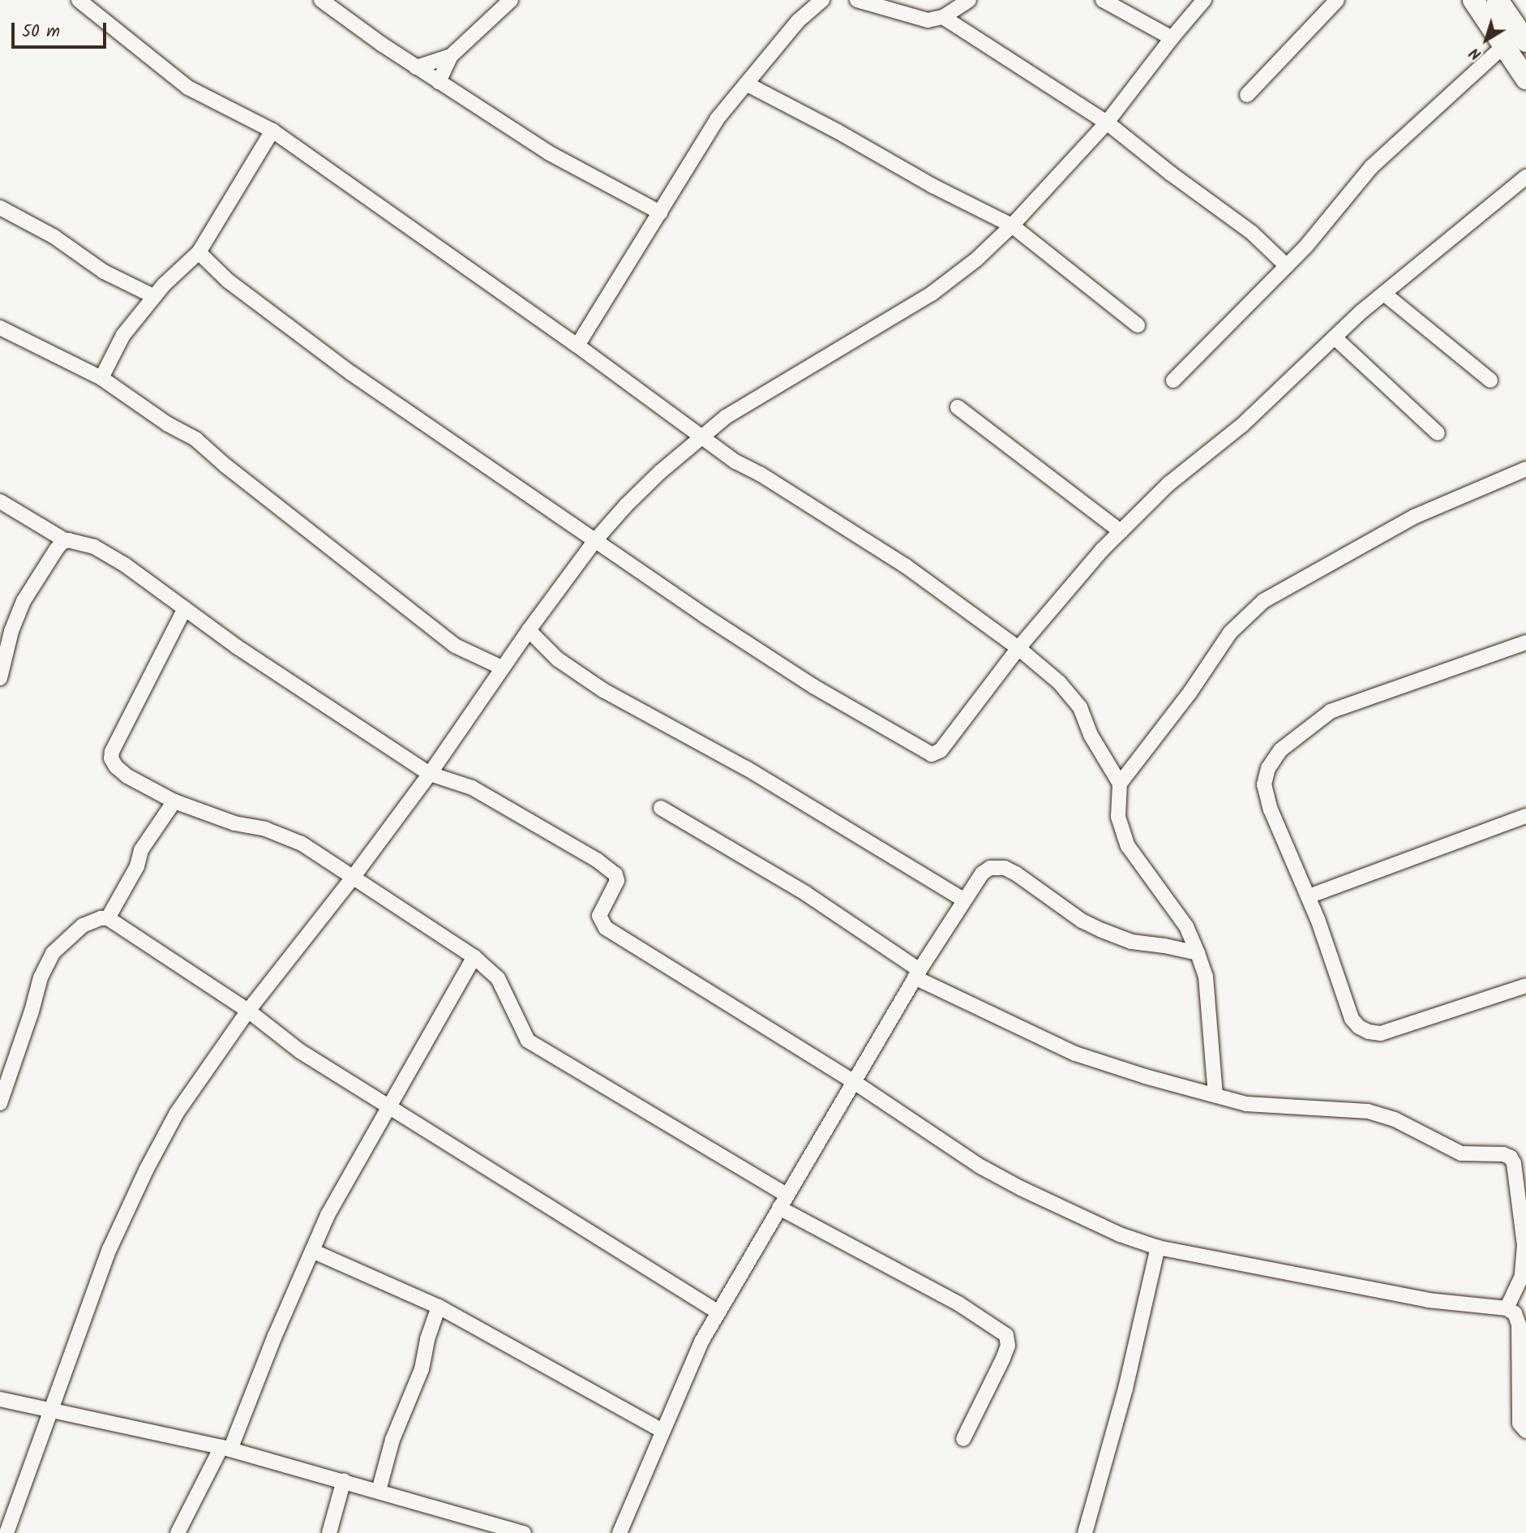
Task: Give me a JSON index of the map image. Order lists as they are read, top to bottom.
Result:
{
  "scale_bar": "50 m",
  "north": "bottom left"
}
